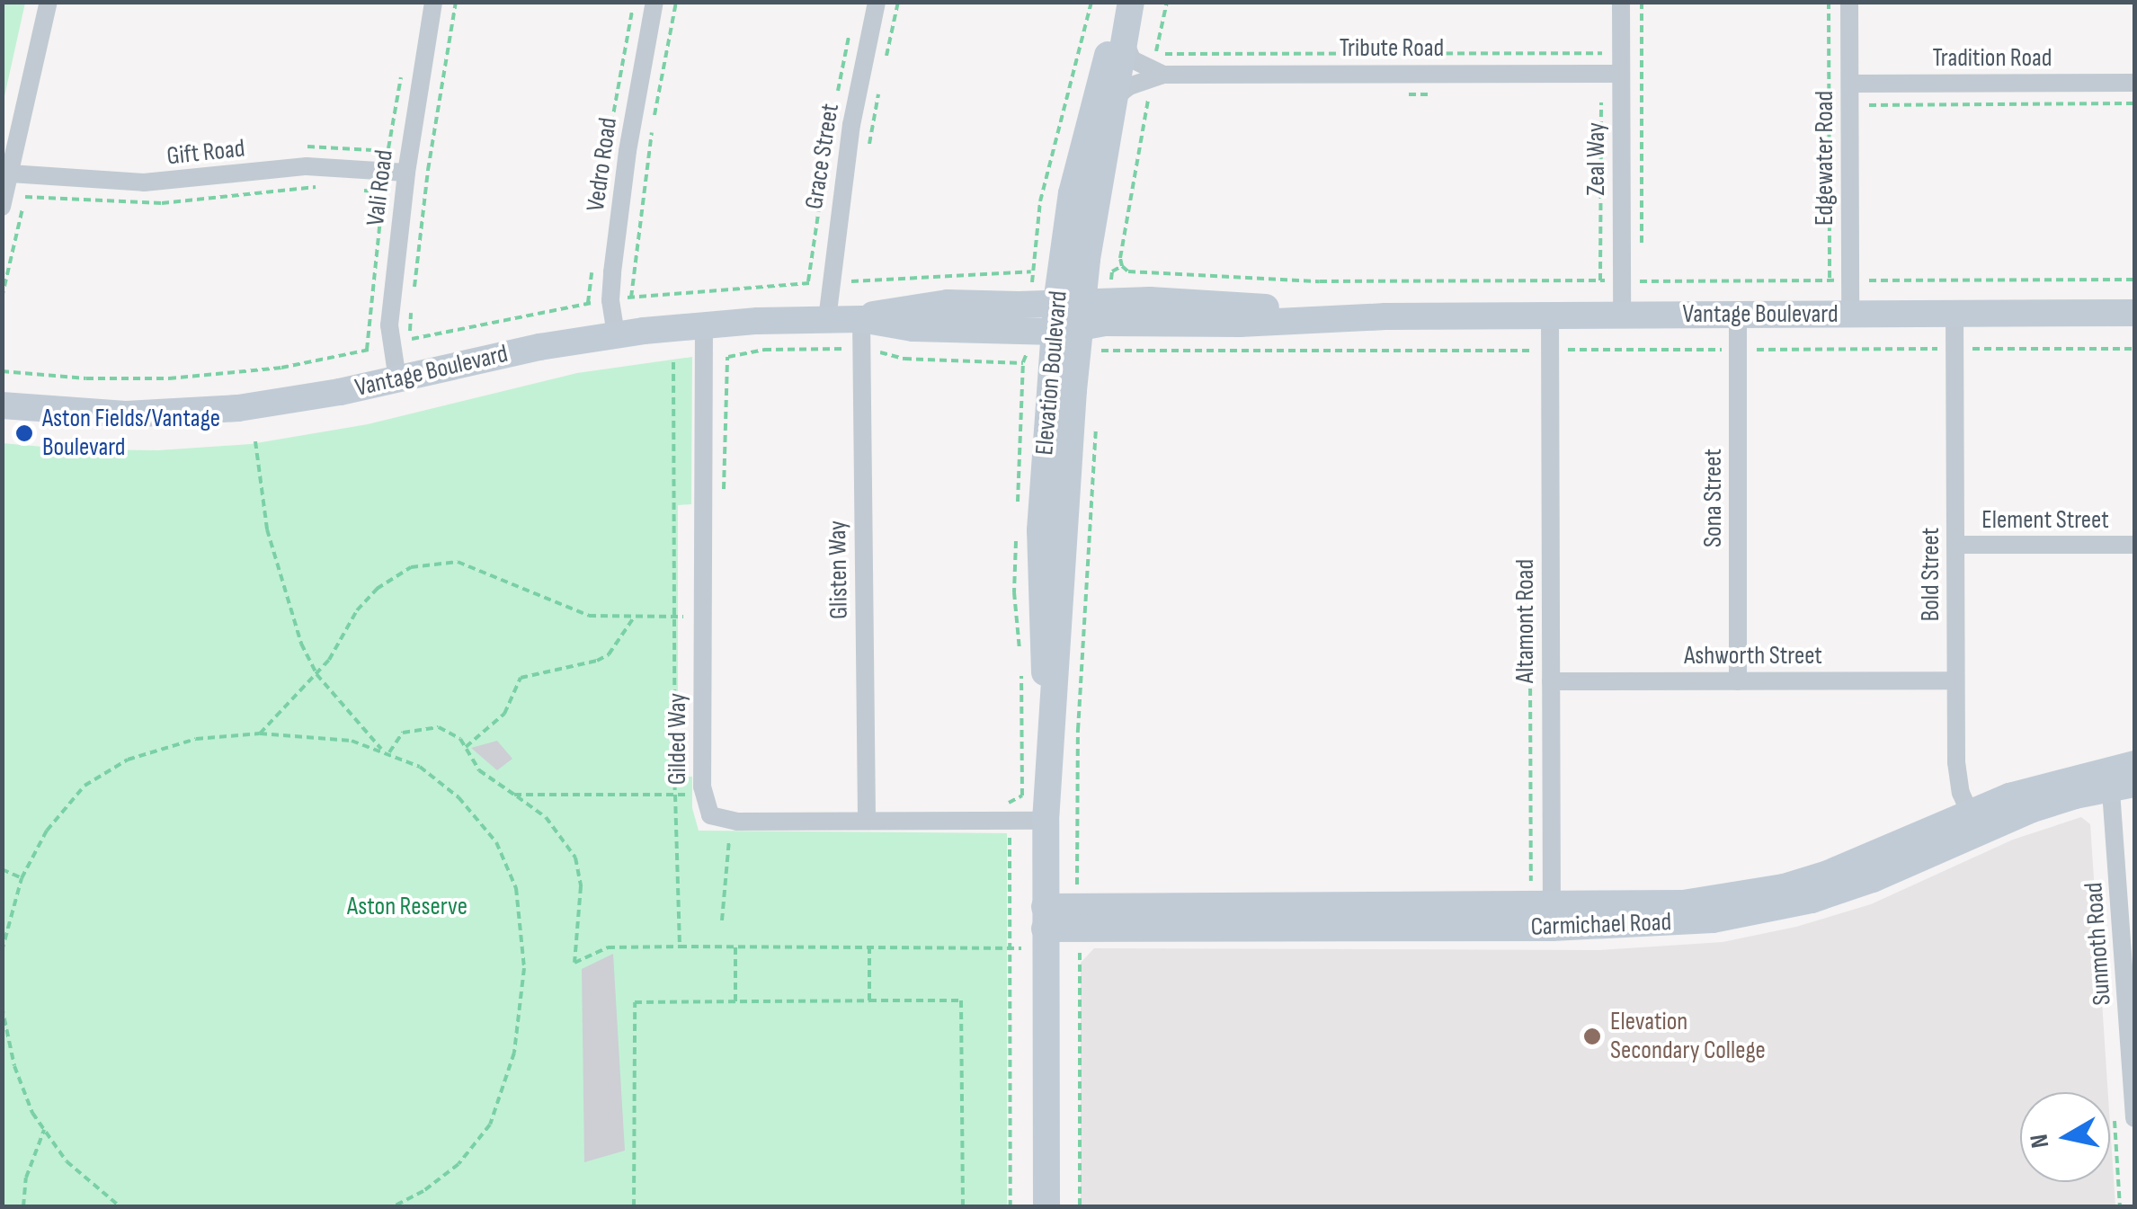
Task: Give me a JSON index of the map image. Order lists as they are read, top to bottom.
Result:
{
  "streets": {
    "street": [
      "Tribute Road",
      "Tradition Road",
      "Gift Road",
      "Grace Street",
      "Edgewater Road",
      "Zeal Way",
      "Vedro Road",
      "Vali Road",
      "Vantage Boulevard",
      "Elevation Boulevard",
      "Sona Street",
      "Element Street",
      "Glisten Way",
      "Bold Street",
      "Altamont Road",
      "Ashworth Street",
      "Gilded Way",
      "Carmichael Road",
      "Sunmoth Road"
    ]
  },
  "crossings": [
    ["Tribute Road", "Zeal Way"],
    ["Tradition Road", "Edgewater Road"],
    ["Gift Road", "Vali Road"],
    ["Grace Street", "Vantage Boulevard"],
    ["Edgewater Road", "Vantage Boulevard"],
    ["Zeal Way", "Vantage Boulevard"],
    ["Vedro Road", "Vantage Boulevard"],
    ["Vali Road", "Vantage Boulevard"],
    ["Vantage Boulevard", "Elevation Boulevard"],
    ["Vantage Boulevard", "Sona Street"],
    ["Vantage Boulevard", "Glisten Way"],
    ["Vantage Boulevard", "Bold Street"],
    ["Vantage Boulevard", "Altamont Road"],
    ["Vantage Boulevard", "Gilded Way"],
    ["Elevation Boulevard", "Carmichael Road"],
    ["Sona Street", "Ashworth Street"],
    ["Element Street", "Bold Street"],
    ["Bold Street", "Ashworth Street"],
    ["Bold Street", "Carmichael Road"],
    ["Altamont Road", "Ashworth Street"],
    ["Altamont Road", "Carmichael Road"],
    ["Carmichael Road", "Sunmoth Road"]
  ],
  "parks": ["Aston Reserve"],
  "places": ["Aston Fields/Vantage Boulevard", "Elevation Secondary College"],
  "north": "left"
}
